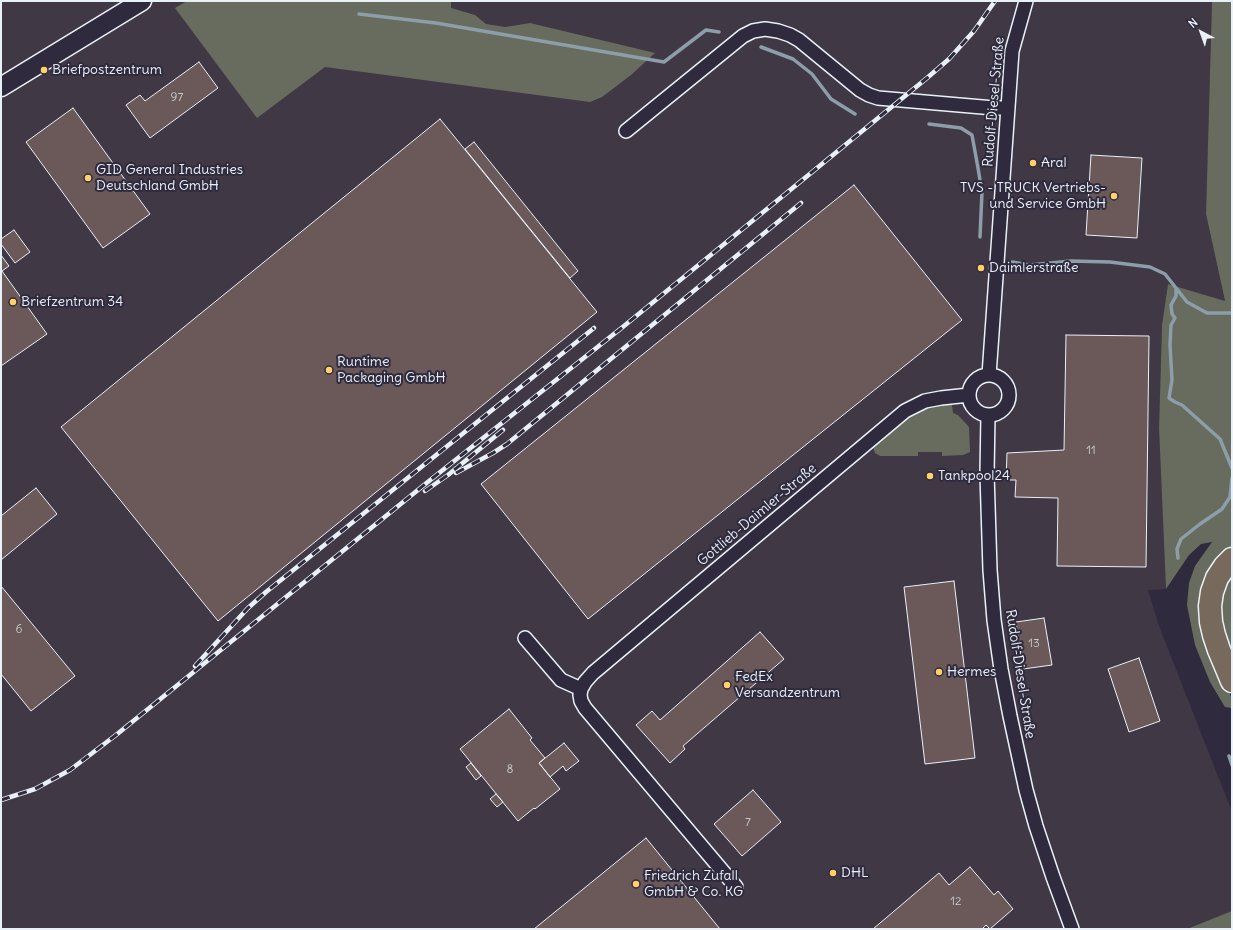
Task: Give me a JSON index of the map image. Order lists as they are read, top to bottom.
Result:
{
  "streets": {
    "street": ["Rudolf-Diesel-Straße", "Gottlieb-Daimler-Straße"]
  },
  "crossings": [
    ["Rudolf-Diesel-Straße", "Gottlieb-Daimler-Straße"]
  ],
  "places": [
    "Briefpostzentrum",
    "Aral",
    "GID General Industries Deutschland GmbH",
    "TVS - TRUCK Vertriebs- und Service GmbH",
    "Daimlerstraße",
    "Briefzentrum 34",
    "Runtime Packaging GmbH",
    "Tankpool24",
    "Hermes",
    "FedEx Versandzentrum",
    "DHL",
    "Friedrich Zufall GmbH & Co. KG"
  ],
  "house_numbers": [
    "97",
    "11",
    "6",
    "13",
    "8",
    "7",
    "12"
  ],
  "north": "top left"
}
